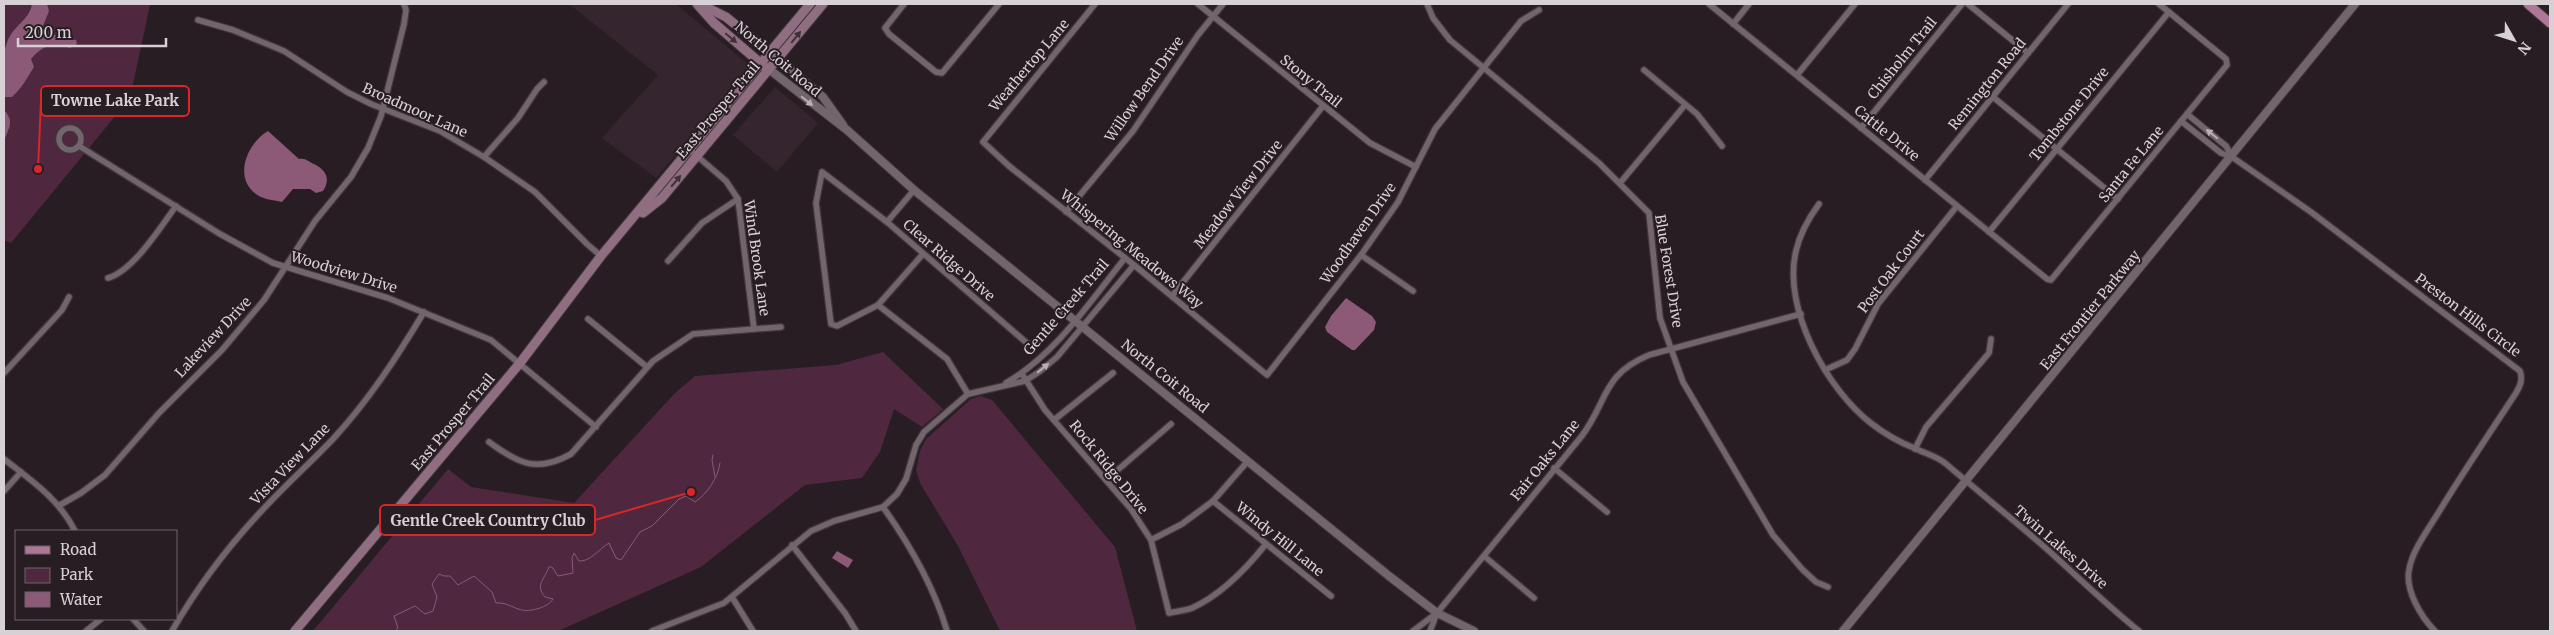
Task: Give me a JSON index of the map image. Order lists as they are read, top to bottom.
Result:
{
  "streets": {
    "main road": ["North Coit Road", "East Prosper Trail"],
    "street": [
      "Chisholm Trail",
      "Weathertop Lane",
      "Stony Trail",
      "Remington Road",
      "Willow Bend Drive",
      "Broadmoor Lane",
      "Tombstone Drive",
      "Cattle Drive",
      "Santa Fe Lane",
      "Meadow View Drive",
      "Woodhaven Drive",
      "Whispering Meadows Way",
      "Wind Brook Lane",
      "Clear Ridge Drive",
      "Blue Forest Drive",
      "Post Oak Court",
      "Woodview Drive",
      "Gentle Creek Trail",
      "East Frontier Parkway",
      "Preston Hills Circle",
      "Lakeview Drive",
      "Fair Oaks Lane",
      "Vista View Lane",
      "Rock Ridge Drive",
      "Windy Hill Lane",
      "Twin Lakes Drive"
    ]
  },
  "crossings": [
    ["Chisholm Trail", "Cattle Drive"],
    ["North Coit Road", "East Prosper Trail"],
    ["North Coit Road", "Clear Ridge Drive"],
    ["North Coit Road", "Gentle Creek Trail"],
    ["North Coit Road", "Fair Oaks Lane"],
    ["Weathertop Lane", "Whispering Meadows Way"],
    ["Stony Trail", "Willow Bend Drive"],
    ["Stony Trail", "Meadow View Drive"],
    ["Stony Trail", "Woodhaven Drive"],
    ["Remington Road", "Cattle Drive"],
    ["Willow Bend Drive", "Whispering Meadows Way"],
    ["Broadmoor Lane", "East Prosper Trail"],
    ["Broadmoor Lane", "Lakeview Drive"],
    ["East Prosper Trail", "Wind Brook Lane"],
    ["East Prosper Trail", "Woodview Drive"],
    ["Tombstone Drive", "Cattle Drive"],
    ["Tombstone Drive", "Santa Fe Lane"],
    ["Cattle Drive", "Santa Fe Lane"],
    ["Cattle Drive", "Post Oak Court"],
    ["Meadow View Drive", "Whispering Meadows Way"],
    ["Woodhaven Drive", "Whispering Meadows Way"],
    ["Woodhaven Drive", "Blue Forest Drive"],
    ["Whispering Meadows Way", "Gentle Creek Trail"],
    ["Blue Forest Drive", "Fair Oaks Lane"],
    ["Post Oak Court", "Twin Lakes Drive"],
    ["Woodview Drive", "Lakeview Drive"],
    ["Woodview Drive", "Vista View Lane"],
    ["Gentle Creek Trail", "Rock Ridge Drive"],
    ["East Frontier Parkway", "Preston Hills Circle"],
    ["East Frontier Parkway", "Twin Lakes Drive"],
    ["Fair Oaks Lane", "Twin Lakes Drive"],
    ["Rock Ridge Drive", "Windy Hill Lane"]
  ],
  "places": ["Towne Lake Park", "Gentle Creek Country Club"],
  "legend": ["Road", "Park", "Water"],
  "scale_bar": "200 m",
  "north": "bottom right"
}
